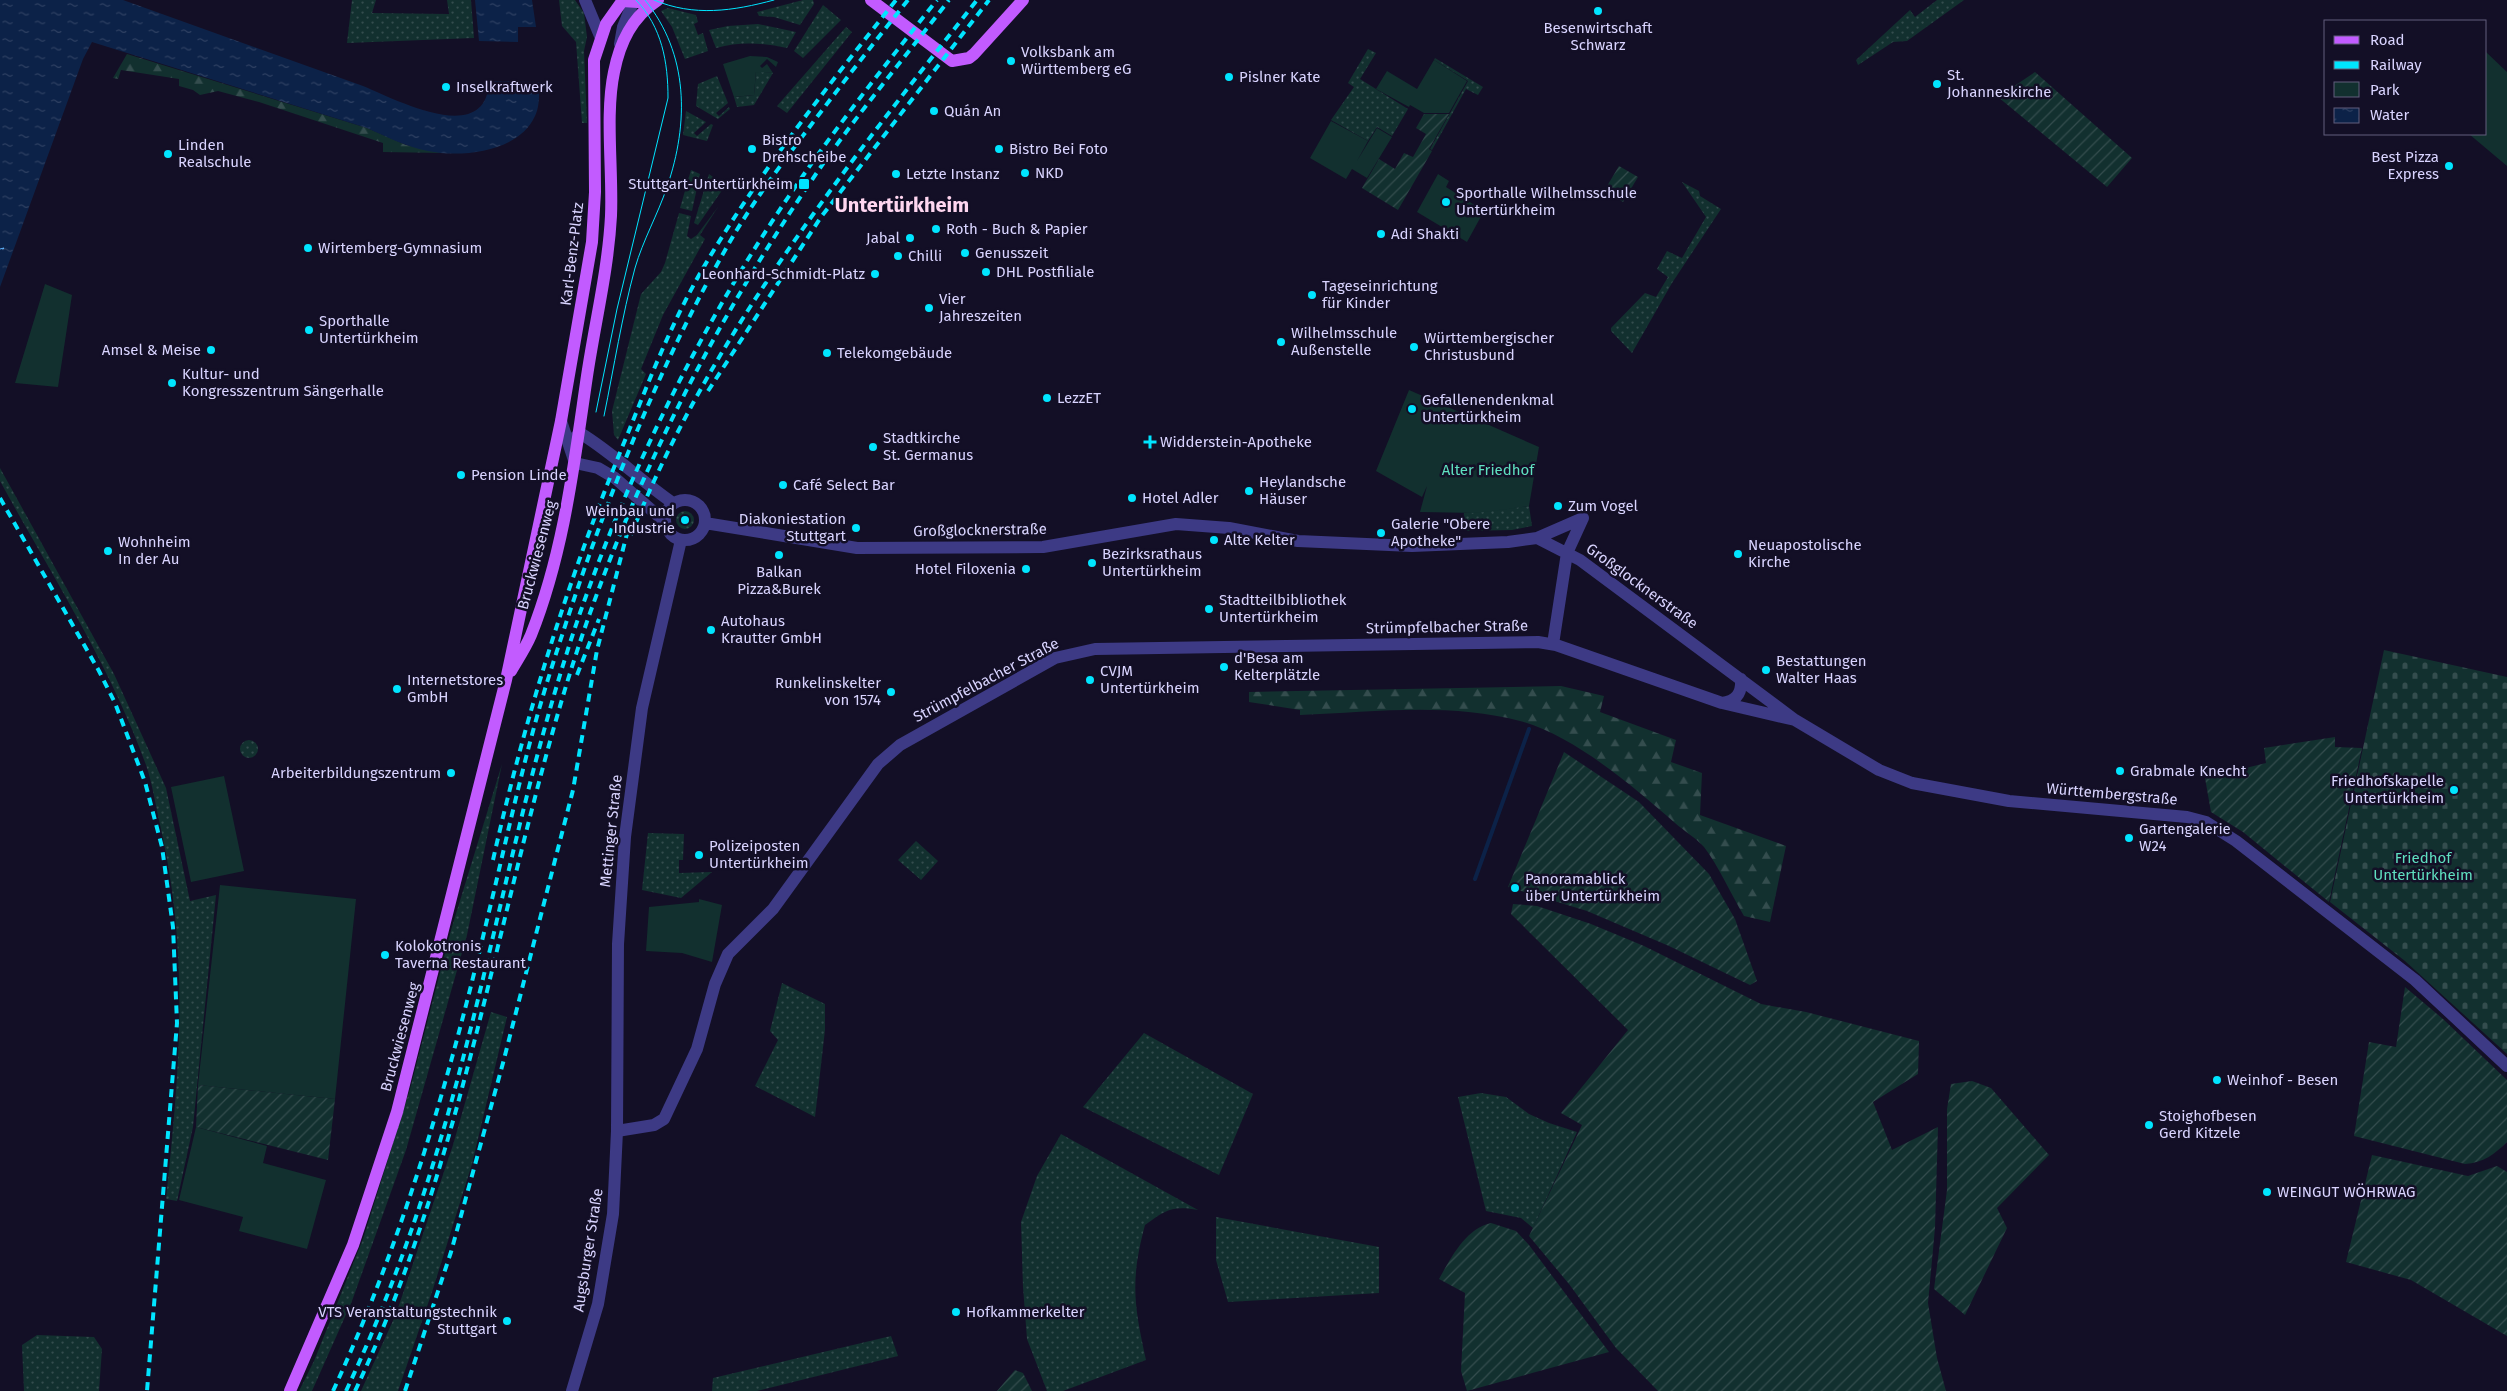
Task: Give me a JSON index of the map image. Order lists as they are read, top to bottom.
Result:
{
  "streets": {
    "main road": ["Karl-Benz-Platz", "Bruckwiesenweg"],
    "street": [
      "Großglocknerstraße",
      "Strümpfelbacher Straße",
      "Württembergstraße",
      "Mettinger Straße",
      "Augsburger Straße"
    ]
  },
  "crossings": [
    ["Karl-Benz-Platz", "Bruckwiesenweg"],
    ["Großglocknerstraße", "Strümpfelbacher Straße"],
    ["Großglocknerstraße", "Württembergstraße"],
    ["Großglocknerstraße", "Mettinger Straße"],
    ["Strümpfelbacher Straße", "Württembergstraße"],
    ["Strümpfelbacher Straße", "Mettinger Straße"],
    ["Strümpfelbacher Straße", "Augsburger Straße"],
    ["Mettinger Straße", "Augsburger Straße"]
  ],
  "districts": ["Untertürkheim"],
  "parks": ["Alter Friedhof", "Friedhof Untertürkheim"],
  "places": {
    "other": [
      "Besenwirtschaft Schwarz",
      "Volksbank am Württemberg eG",
      "Pislner Kate",
      "St. Johanneskirche",
      "Inselkraftwerk",
      "Quán An",
      "Bistro Drehscheibe",
      "Bistro Bei Foto",
      "Linden Realschule",
      "Best Pizza Express",
      "NKD",
      "Letzte Instanz",
      "Sporthalle Wilhelmsschule Untertürkheim",
      "Roth - Buch & Papier",
      "Adi Shakti",
      "Jabal",
      "Wirtemberg-Gymnasium",
      "Genusszeit",
      "Chilli",
      "DHL Postfiliale",
      "Leonhard-Schmidt-Platz",
      "Tageseinrichtung für Kinder",
      "Vier Jahreszeiten",
      "Sporthalle Untertürkheim",
      "Wilhelmsschule Außenstelle",
      "Württembergischer Christusbund",
      "Amsel & Meise",
      "Telekomgebäude",
      "Kultur- und Kongresszentrum Sängerhalle",
      "LezzET",
      "Gefallenendenkmal Untertürkheim",
      "Stadtkirche St. Germanus",
      "Pension Linde",
      "Café Select Bar",
      "Heylandsche Häuser",
      "Hotel Adler",
      "Zum Vogel",
      "Weinbau und Industrie",
      "Diakoniestation Stuttgart",
      "Galerie \"Obere Apotheke\"",
      "Alte Kelter",
      "Wohnheim In der Au",
      "Neuapostolische Kirche",
      "Balkan Pizza&Burek",
      "Bezirksrathaus Untertürkheim",
      "Hotel Filoxenia",
      "Stadtteilbibliothek Untertürkheim",
      "Autohaus Krautter GmbH",
      "d'Besa am Kelterplätzle",
      "Bestattungen Walter Haas",
      "CVJM Untertürkheim",
      "Internetstores GmbH",
      "Runkelinskelter von 1574",
      "Grabmale Knecht",
      "Arbeiterbildungszentrum",
      "Friedhofskapelle Untertürkheim",
      "Gartengalerie W24",
      "Polizeiposten Untertürkheim",
      "Panoramablick über Untertürkheim",
      "Kolokotronis Taverna Restaurant",
      "Weinhof - Besen",
      "Stoighofbesen Gerd Kitzele",
      "WEINGUT WÖHRWAG",
      "Hofkammerkelter",
      "VTS Veranstaltungstechnik Stuttgart"
    ],
    "transit": ["Stuttgart-Untertürkheim"],
    "health": ["Widderstein-Apotheke"]
  },
  "legend": [
    "Road",
    "Railway",
    "Park",
    "Water"
  ]
}
